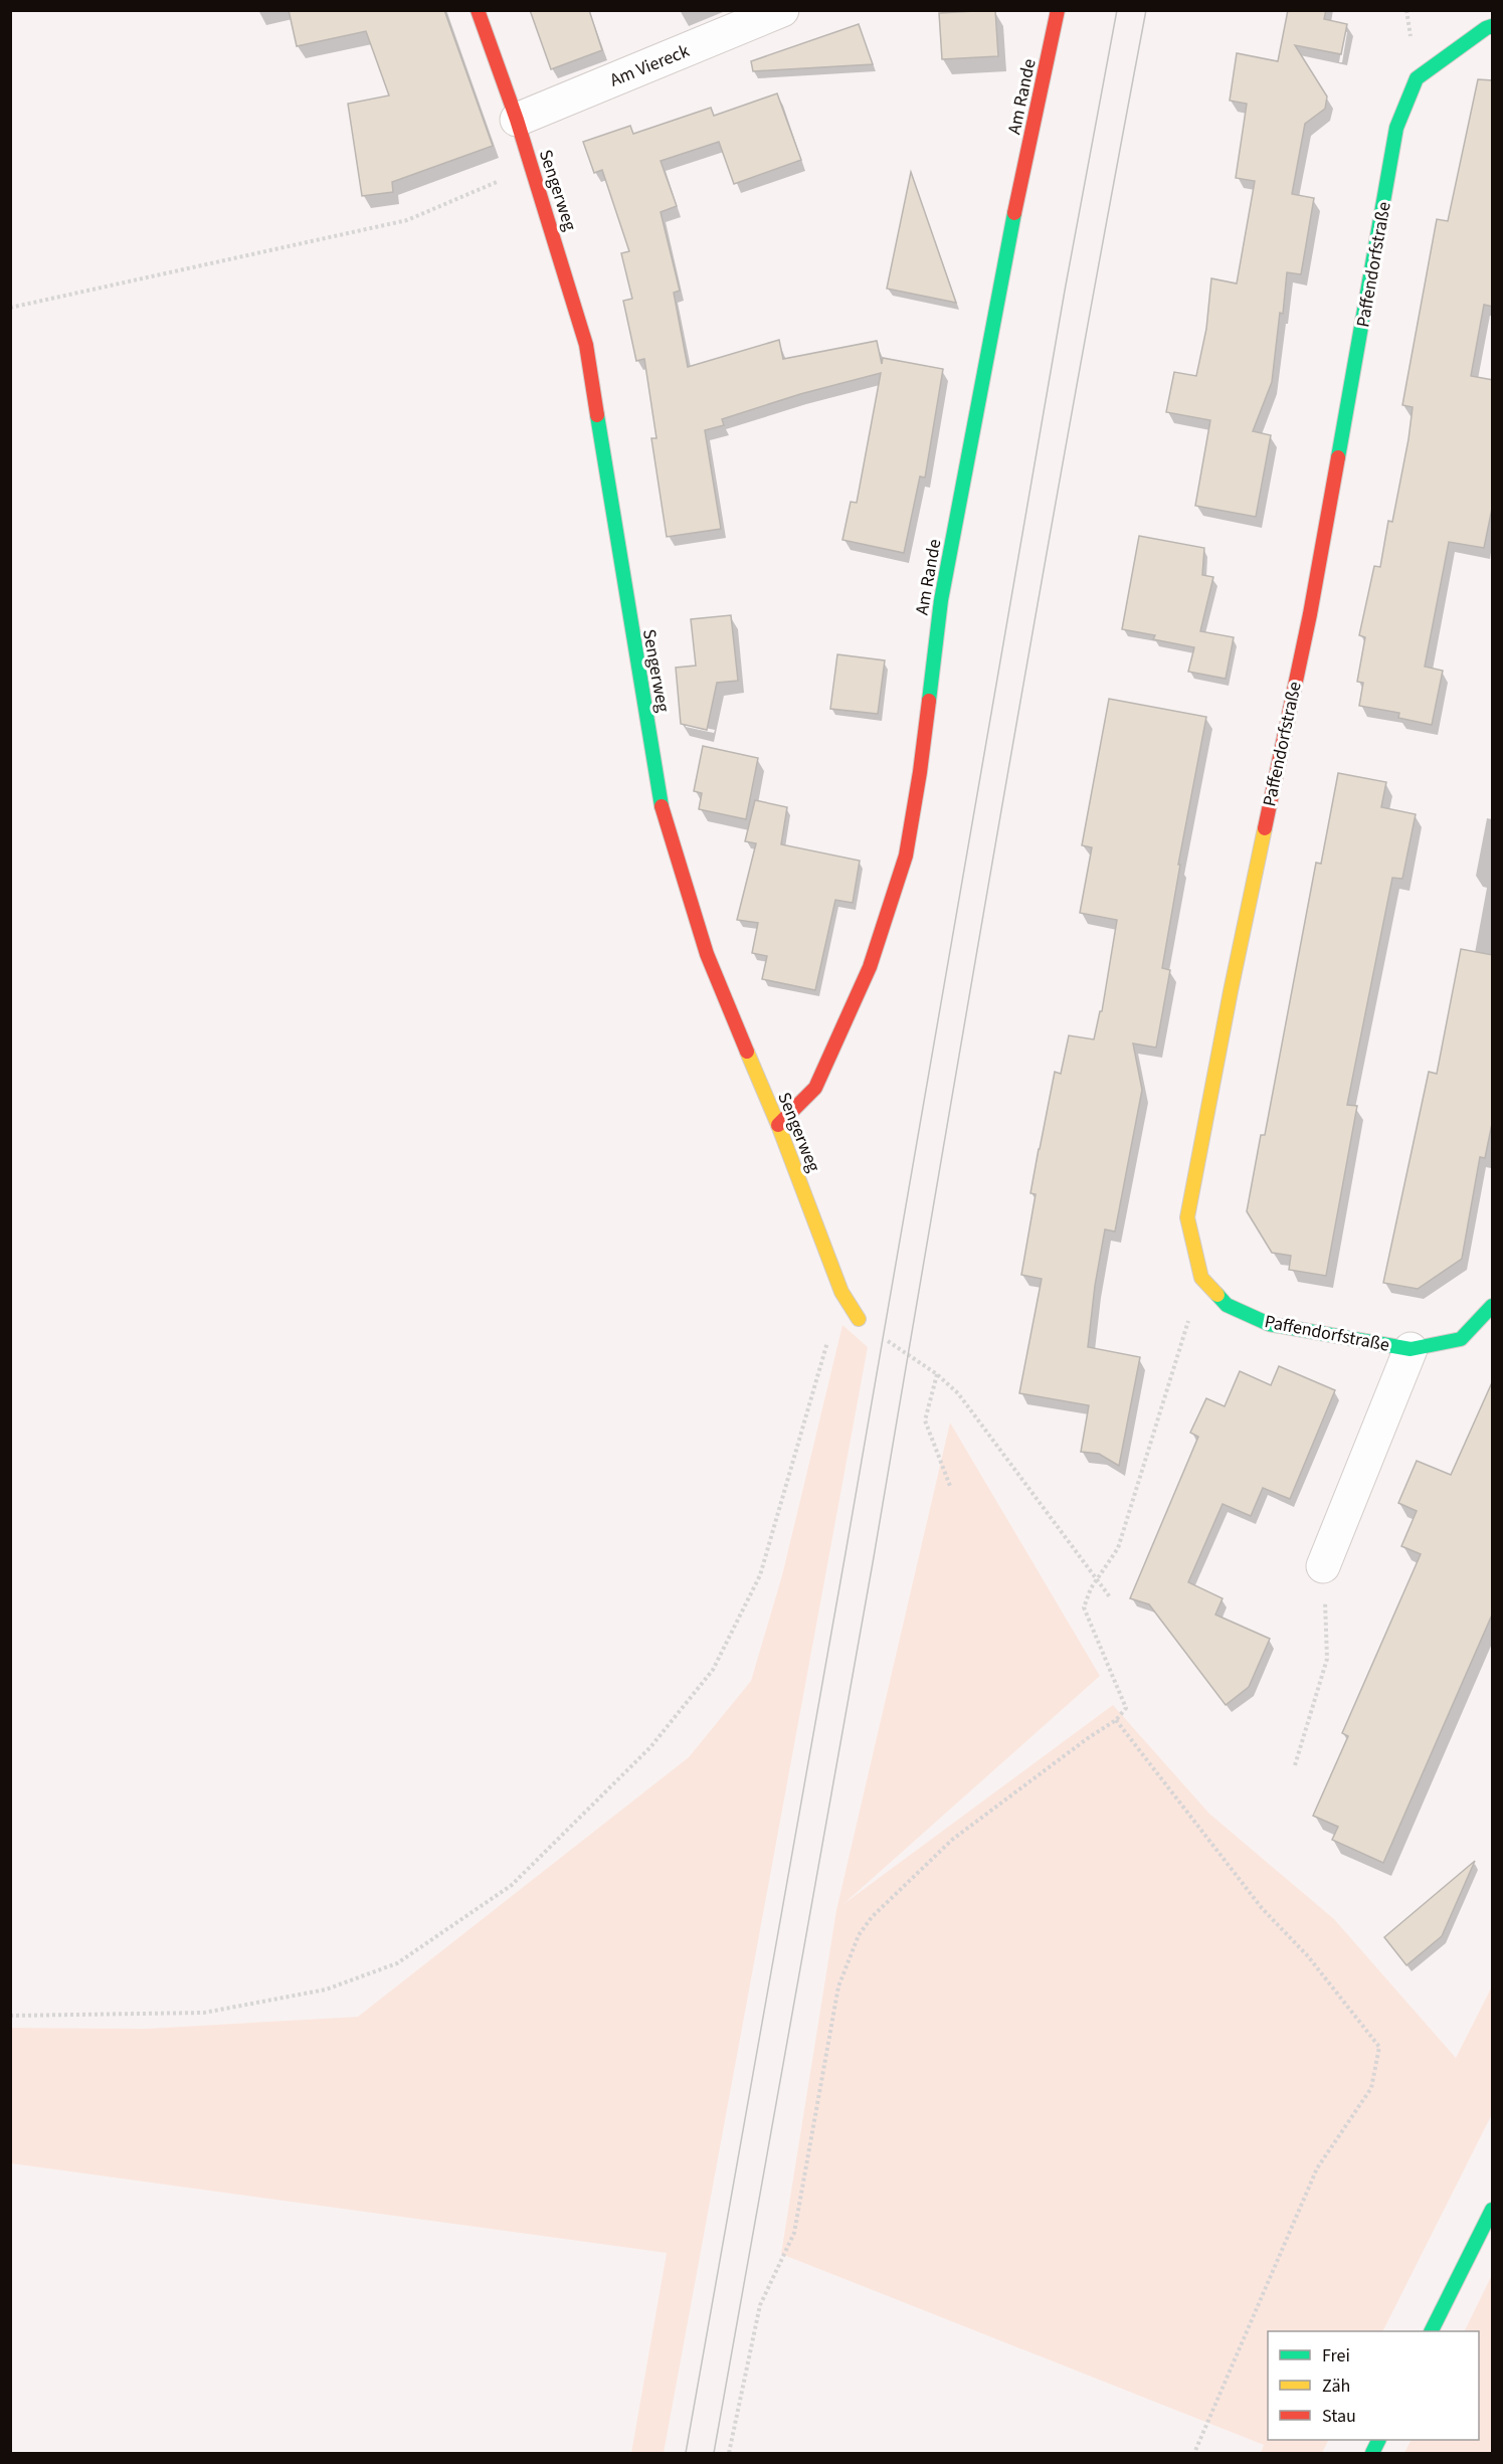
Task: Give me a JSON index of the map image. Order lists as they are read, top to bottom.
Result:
{
  "streets": {
    "main road": ["Am Rande", "Sengerweg", "Paffendorfstraße"],
    "street": ["Am Viereck"]
  },
  "crossings": [
    ["Am Viereck", "Sengerweg"],
    ["Am Rande", "Sengerweg"]
  ],
  "legend": ["Frei", "Zäh", "Stau"]
}
